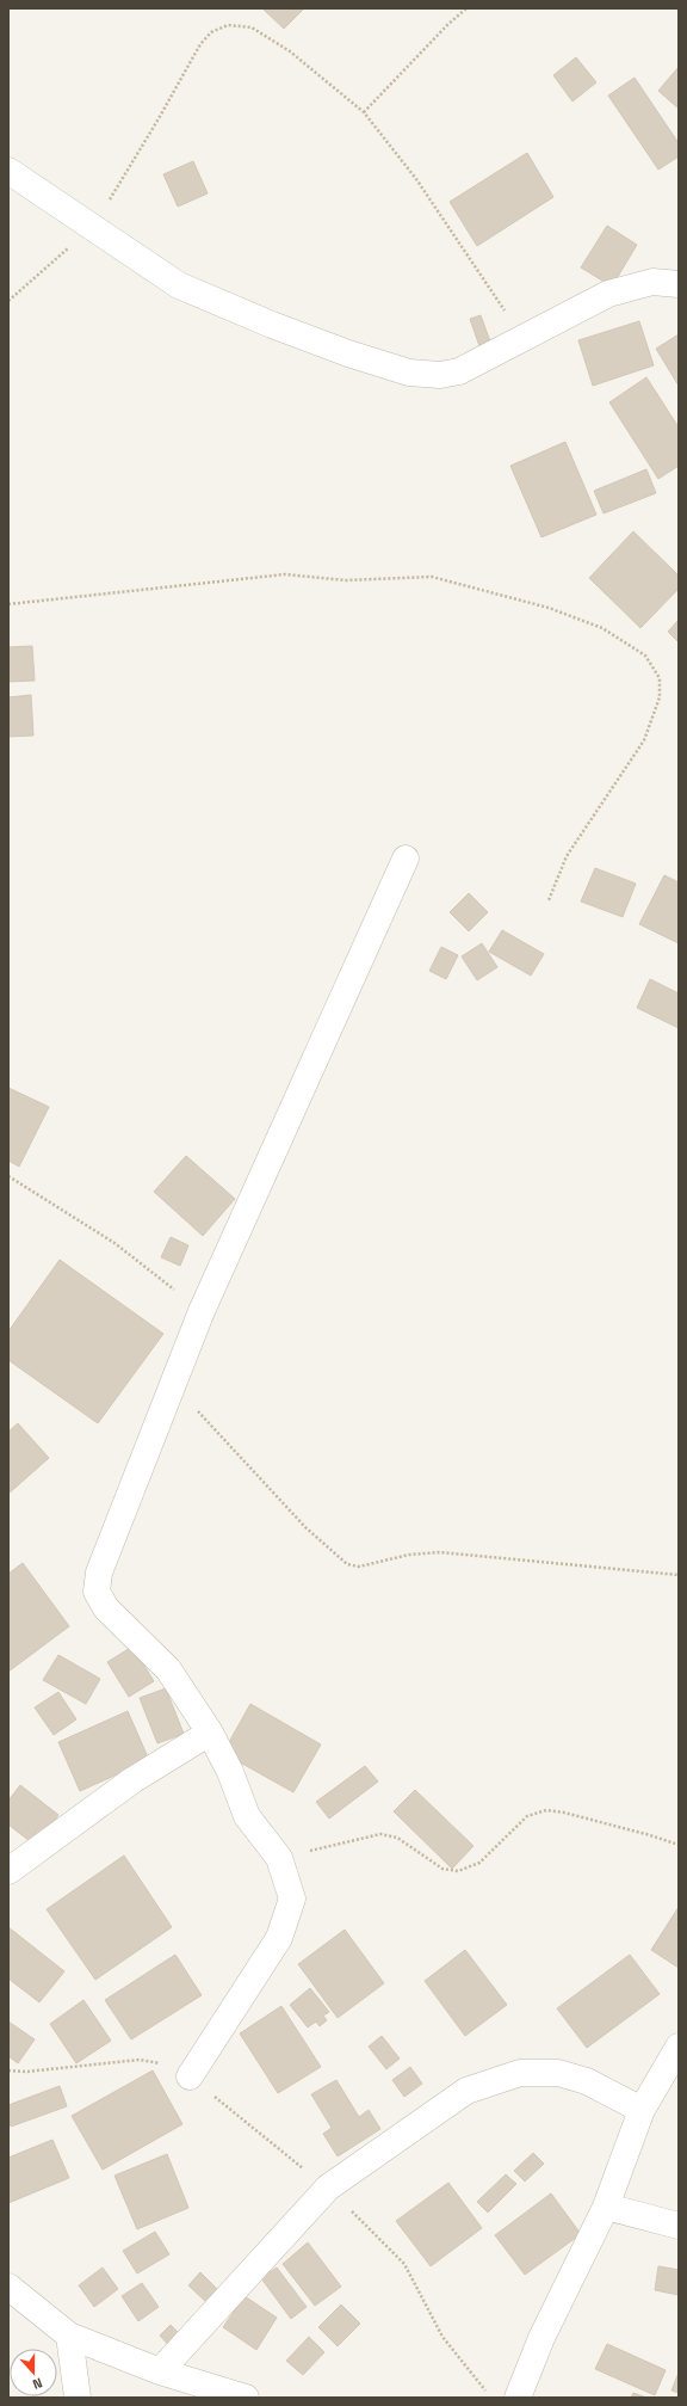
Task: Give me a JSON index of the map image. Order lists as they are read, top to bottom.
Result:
{
  "north": "bottom"
}
